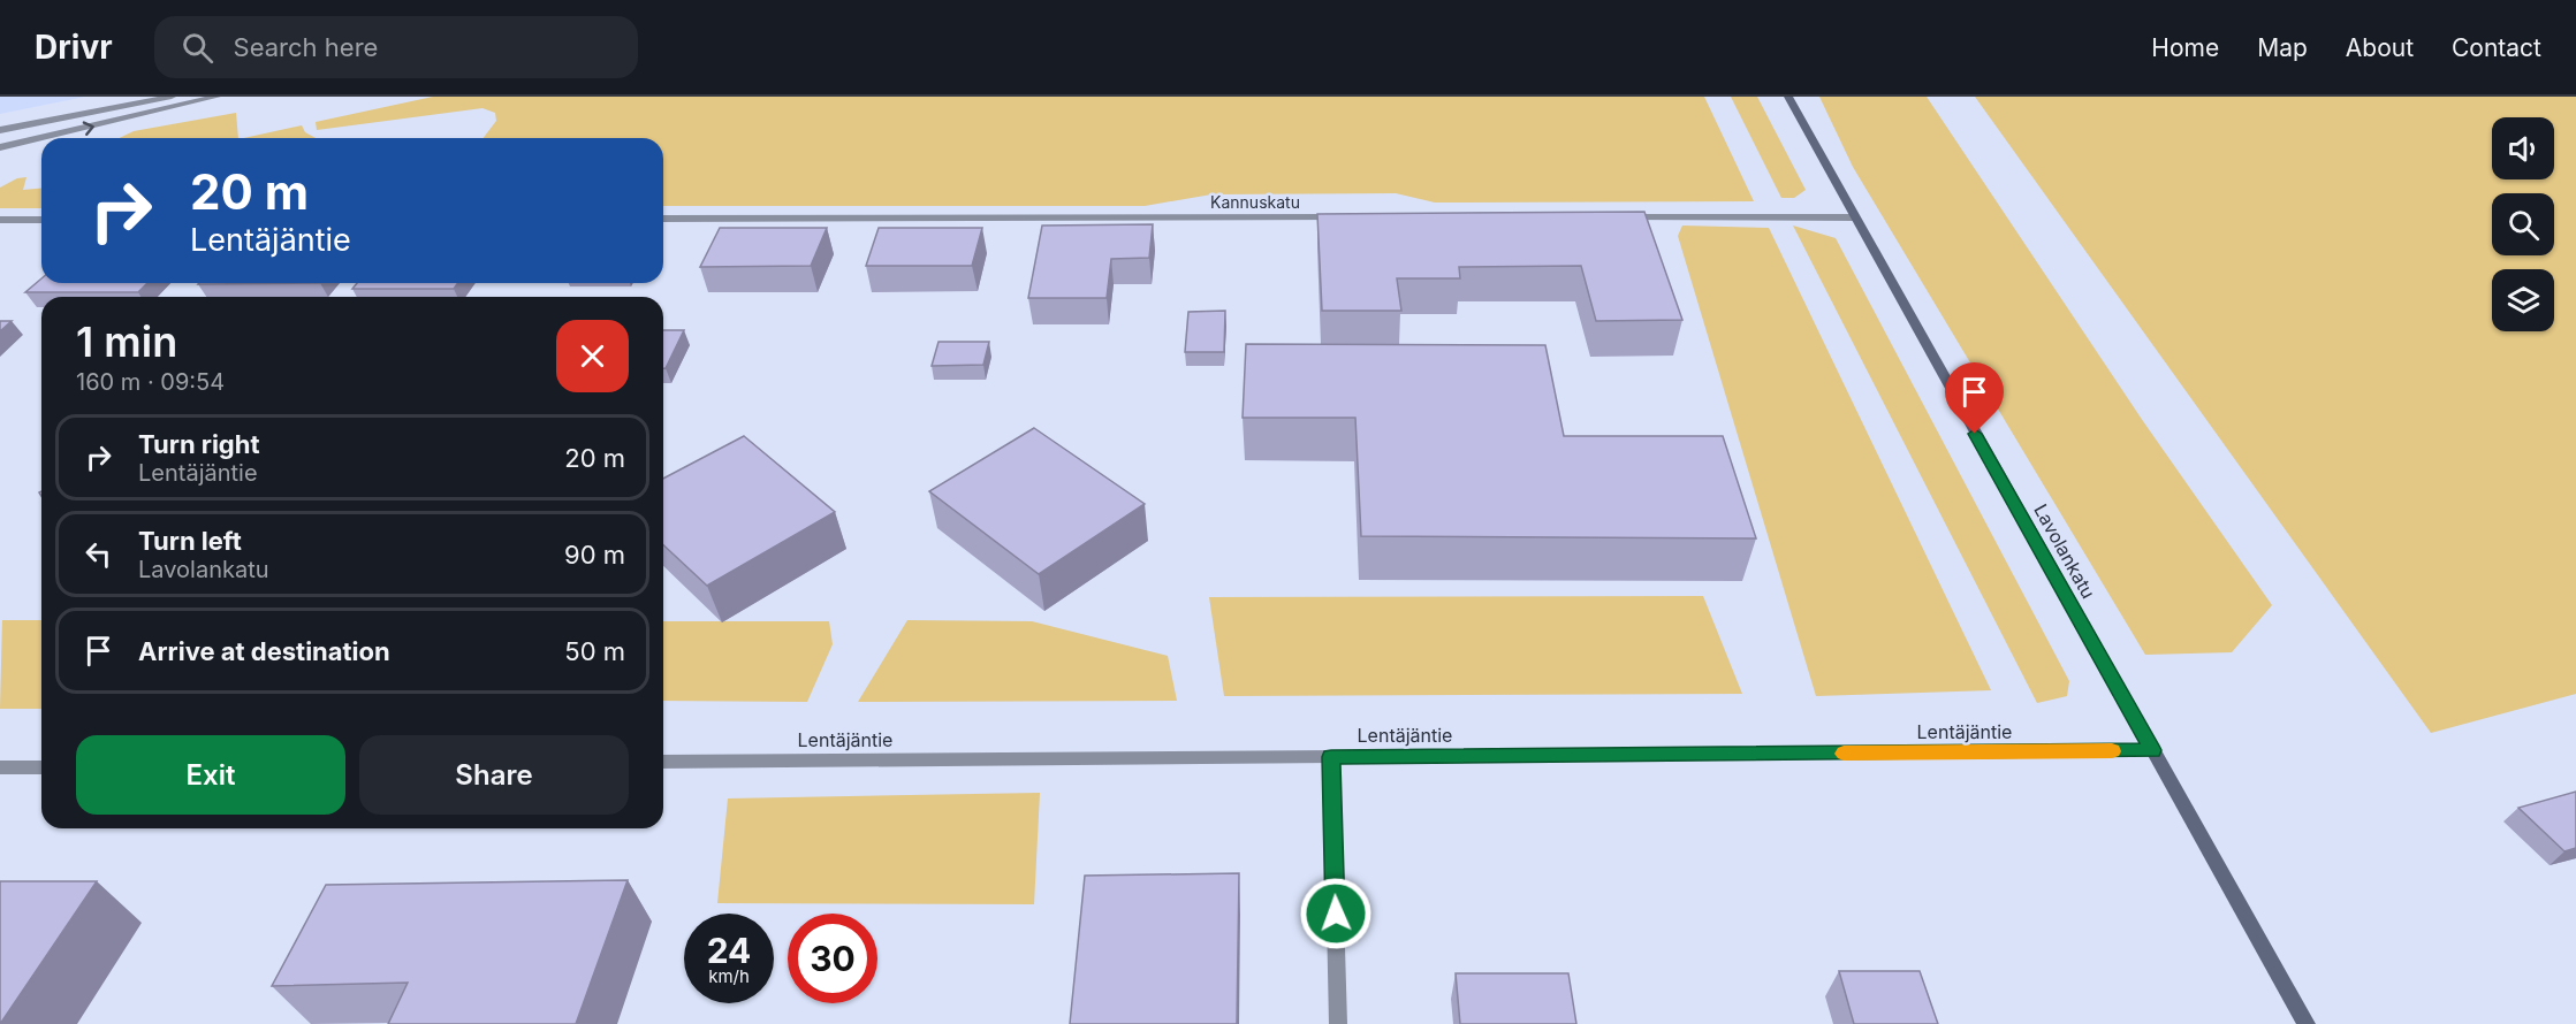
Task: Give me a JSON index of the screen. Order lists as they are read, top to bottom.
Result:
{
  "streets": {
    "main road": ["Lavolankatu"],
    "street": ["Kannuskatu", "Lentäjäntie"]
  },
  "crossings": [
    ["Lavolankatu", "Lentäjäntie"]
  ],
  "page": {
    "header": "Drivr",
    "search": "Search here",
    "nav": [
      "Home",
      "Map",
      "About",
      "Contact"
    ],
    "turn": ["20 m", "Lentäjäntie"],
    "heading": ["1 min", "160 m · 09:54"],
    "list": [
      {
        "name": "Turn right",
        "note": "Lentäjäntie",
        "value": "20 m"
      },
      {
        "name": "Turn left",
        "note": "Lavolankatu",
        "value": "90 m"
      },
      {
        "name": "Arrive at destination",
        "value": "50 m"
      }
    ],
    "buttons": ["Exit", "Share"],
    "speed": "24 km/h",
    "limit": "30"
  }
}
